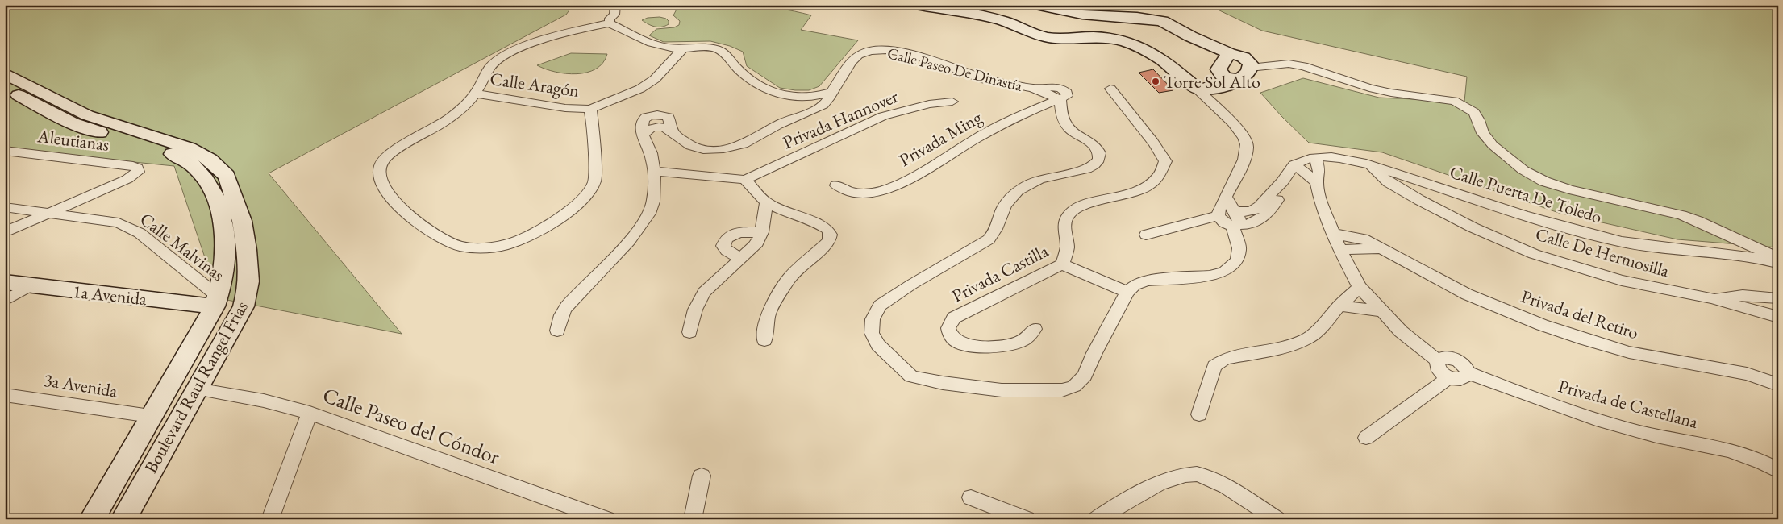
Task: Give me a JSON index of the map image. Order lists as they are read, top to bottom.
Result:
{
  "streets": {
    "main road": ["1a Avenida", "Boulevard Raul Rangel Frias"],
    "street": [
      "Calle Paseo De Dinastía",
      "Calle Aragón",
      "Privada Hannover",
      "Privada Ming",
      "Aleutianas",
      "Calle Puerta De Toledo",
      "Calle Malvinas",
      "Calle De Hermosilla",
      "Privada Castilla",
      "Privada del Retiro",
      "3a Avenida",
      "Privada de Castellana",
      "Calle Paseo del Cóndor"
    ]
  },
  "crossings": [
    ["Calle Paseo De Dinastía", "Privada Ming"],
    ["Aleutianas", "Calle Malvinas"],
    ["Calle Puerta De Toledo", "Calle De Hermosilla"],
    ["Calle Malvinas", "1a Avenida"],
    ["Boulevard Raul Rangel Frias", "Calle Paseo del Cóndor"]
  ],
  "places": ["Torre Sol Alto"]
}
